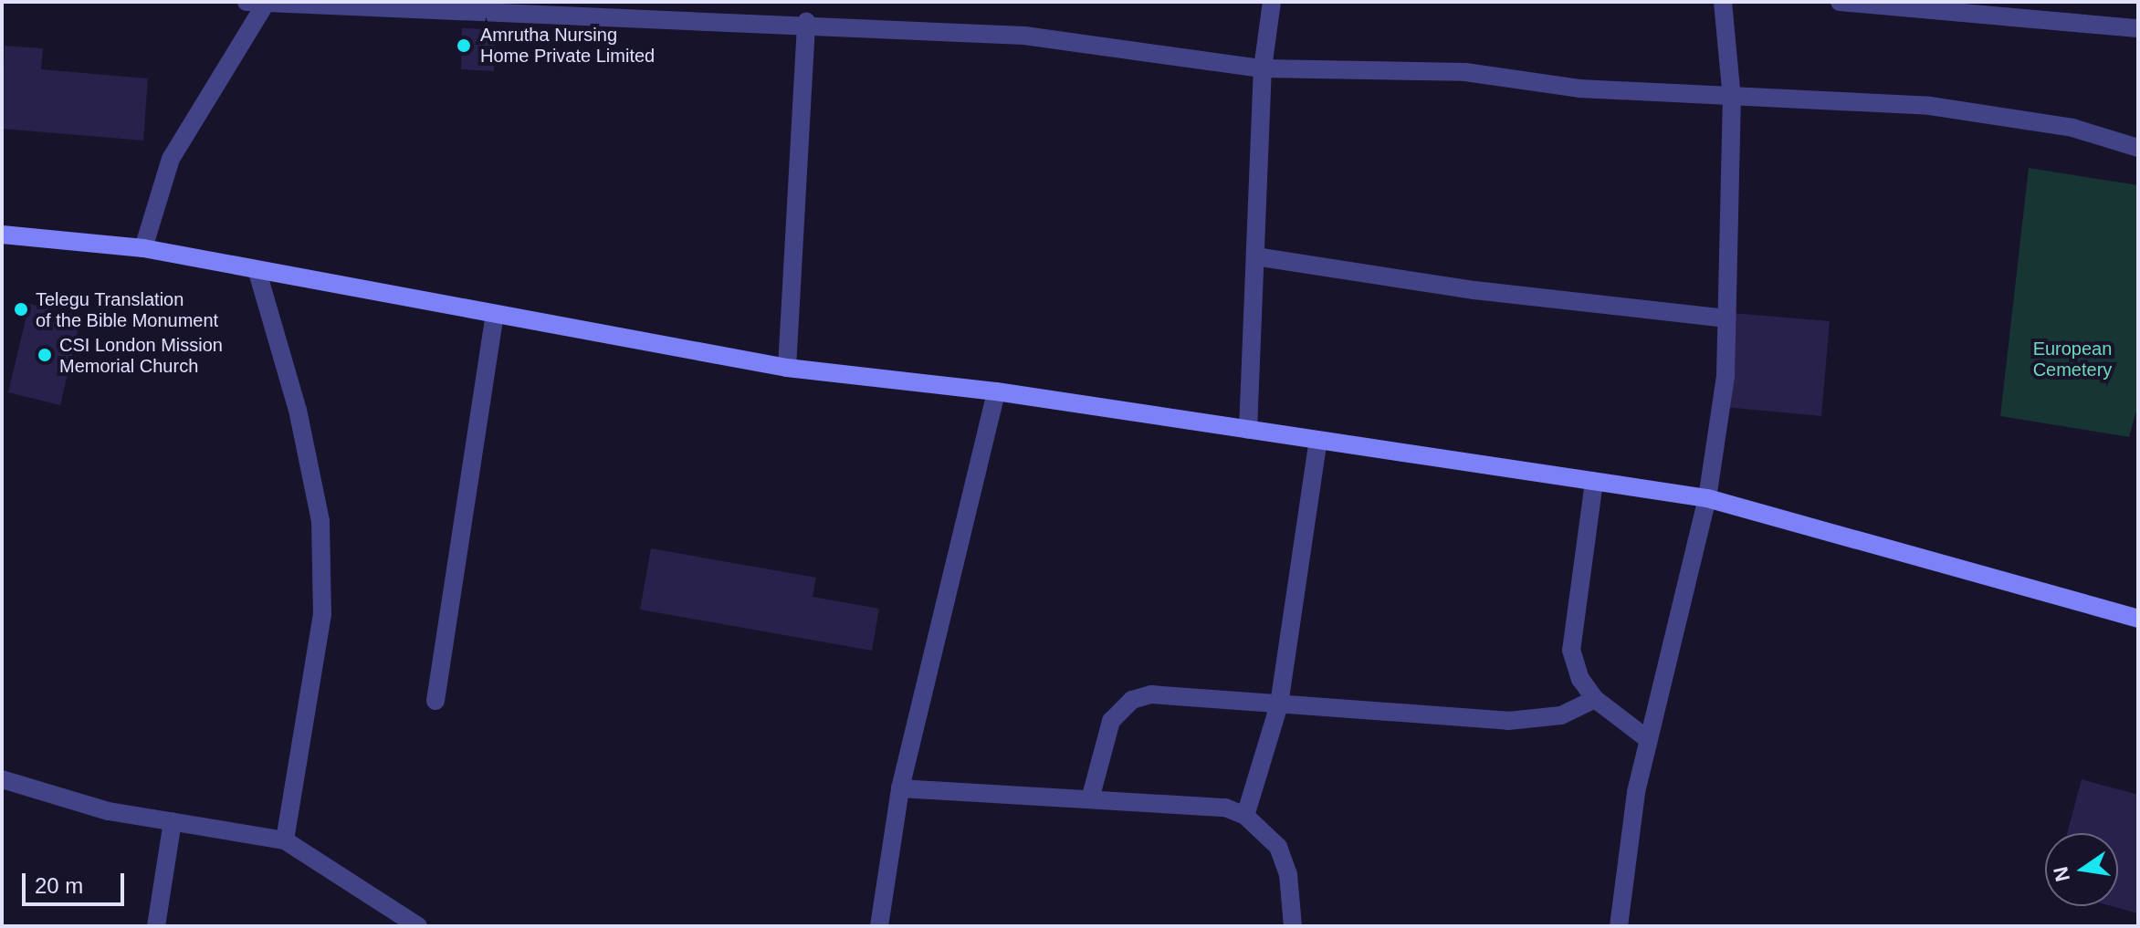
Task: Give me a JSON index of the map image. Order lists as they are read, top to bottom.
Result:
{
  "parks": ["European Cemetery"],
  "places": ["Amrutha Nursing Home Private Limited", "Telegu Translation of the Bible Monument", "CSI London Mission Memorial Church"],
  "scale_bar": "20 m",
  "north": "left"
}
